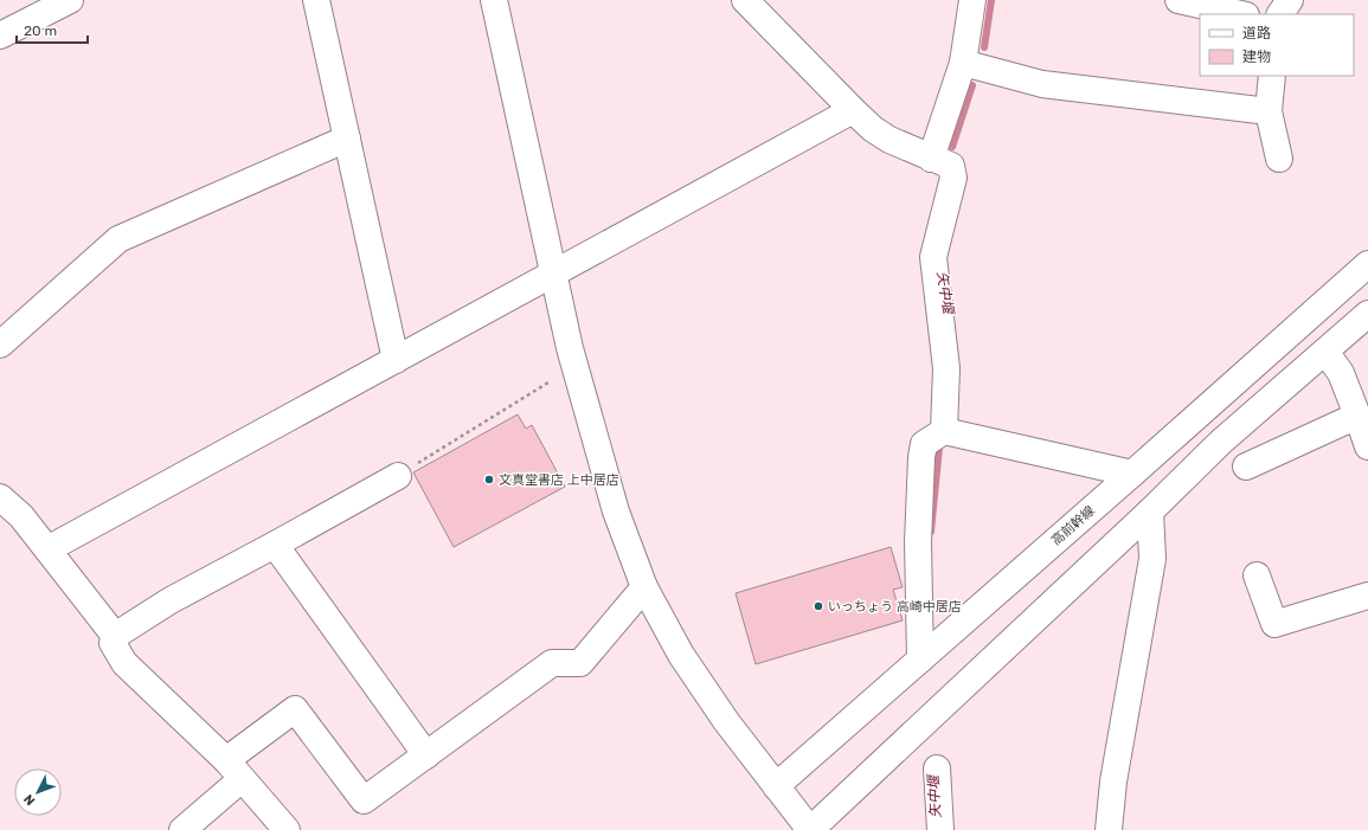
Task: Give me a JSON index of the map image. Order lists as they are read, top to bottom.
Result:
{
  "streets": {
    "street": ["高前幹線"]
  },
  "water": ["矢中堰"],
  "places": ["文真堂書店 上中居店", "いっちょう 高崎中居店"],
  "legend": ["道路", "建物"],
  "scale_bar": "20 m",
  "north": "bottom left"
}
